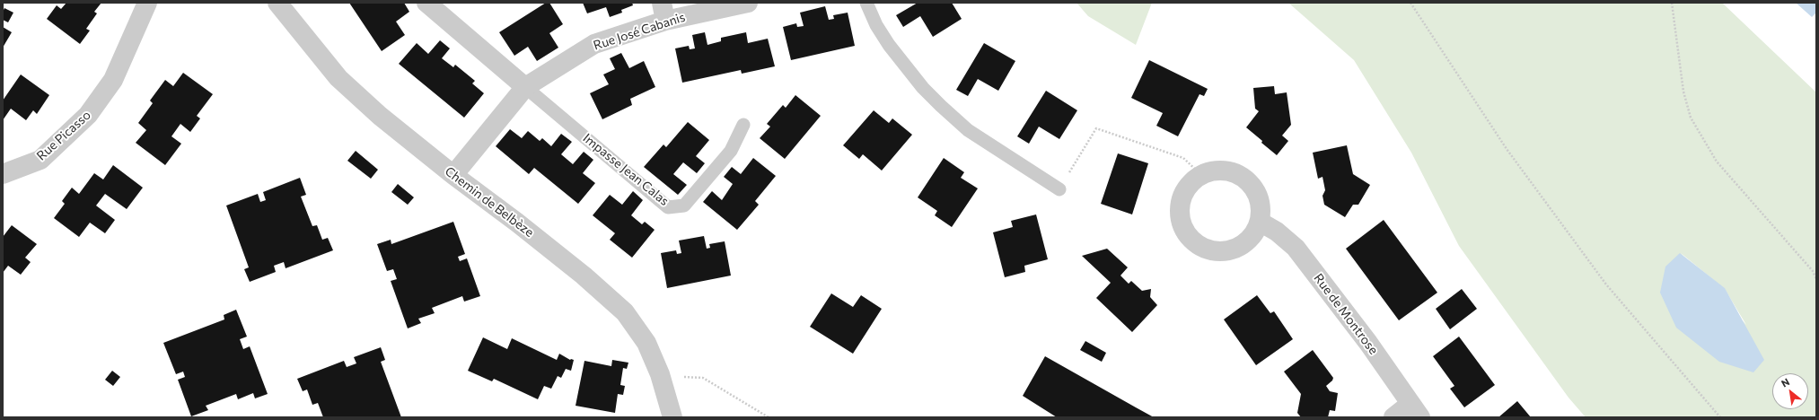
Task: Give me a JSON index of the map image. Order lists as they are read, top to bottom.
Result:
{
  "streets": {
    "street": [
      "Rue José Cabanis",
      "Rue Picasso",
      "Chemin de Belbèze",
      "Rue de Montrose"
    ],
    "lane": ["Impasse Jean Calas"]
  },
  "crossings": [
    ["Rue José Cabanis", "Impasse Jean Calas"],
    ["Rue José Cabanis", "Chemin de Belbèze"]
  ],
  "north": "top left"
}
